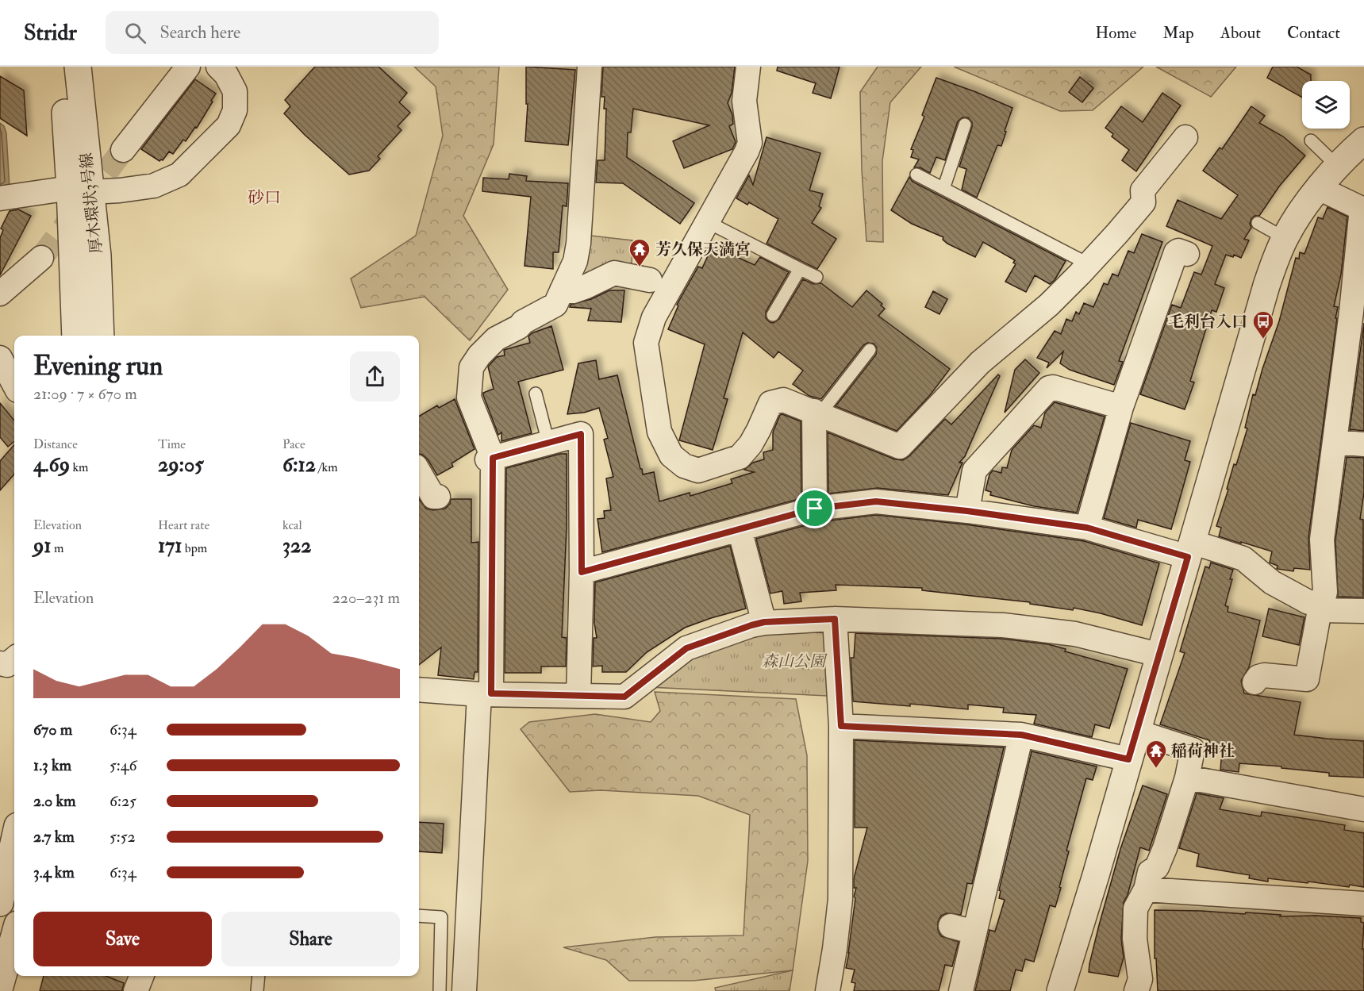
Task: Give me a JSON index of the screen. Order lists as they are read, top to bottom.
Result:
{
  "streets": {
    "street": ["厚木環状3号線"]
  },
  "districts": ["砂口"],
  "parks": ["森山公園"],
  "places": {
    "temple": ["芳久保天満宮", "稲荷神社"],
    "bus stop": ["毛利台入口"]
  },
  "page": {
    "header": "Stridr",
    "search": "Search here",
    "nav": [
      "Home",
      "Map",
      "About",
      "Contact"
    ],
    "heading": ["Evening run", "21:09 · 7 × 670 m"],
    "stats": [
      ["Distance", "4.69 km"],
      ["Time", "29:05"],
      ["Pace", "6:12 /km"],
      ["Elevation", "91 m"],
      ["Heart rate", "171 bpm"],
      ["kcal", "322"]
    ],
    "chart": ["Elevation", "220–231 m"],
    "list": [
      {
        "name": "670 m",
        "note": "6:34"
      },
      {
        "name": "1.3 km",
        "note": "5:46"
      },
      {
        "name": "2.0 km",
        "note": "6:25"
      },
      {
        "name": "2.7 km",
        "note": "5:52"
      },
      {
        "name": "3.4 km",
        "note": "6:34"
      }
    ],
    "buttons": ["Save", "Share"]
  }
}
